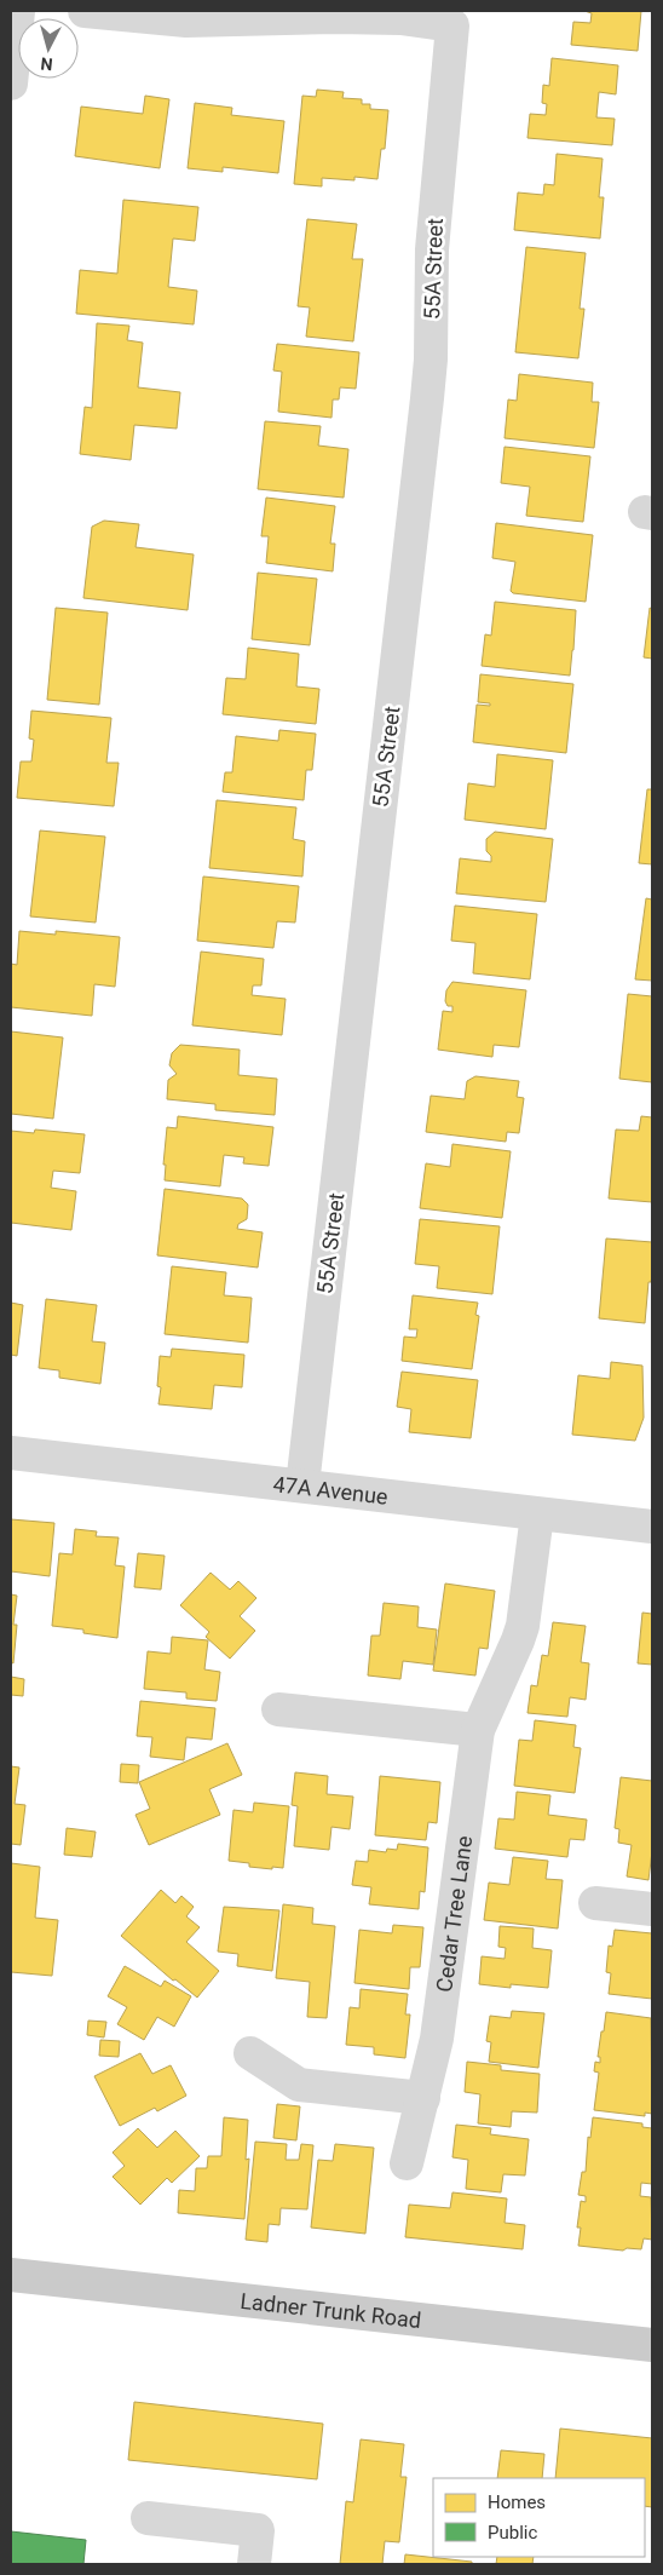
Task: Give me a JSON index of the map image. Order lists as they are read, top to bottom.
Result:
{
  "streets": {
    "main road": ["Ladner Trunk Road"],
    "street": ["55A Street", "47A Avenue", "Cedar Tree Lane"]
  },
  "crossings": [
    ["55A Street", "47A Avenue"],
    ["47A Avenue", "Cedar Tree Lane"]
  ],
  "legend": ["Homes", "Public"],
  "north": "bottom"
}
